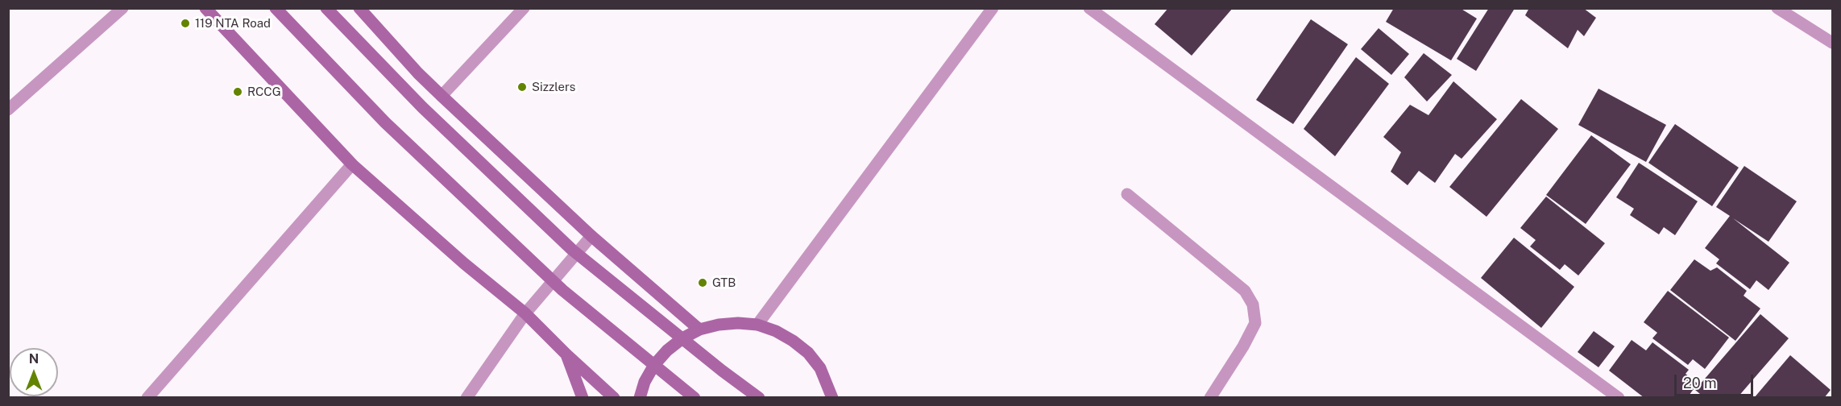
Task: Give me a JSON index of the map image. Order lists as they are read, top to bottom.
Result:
{
  "places": [
    "119 NTA Road",
    "Sizzlers",
    "RCCG",
    "GTB"
  ],
  "scale_bar": "20 m",
  "north": "top"
}
